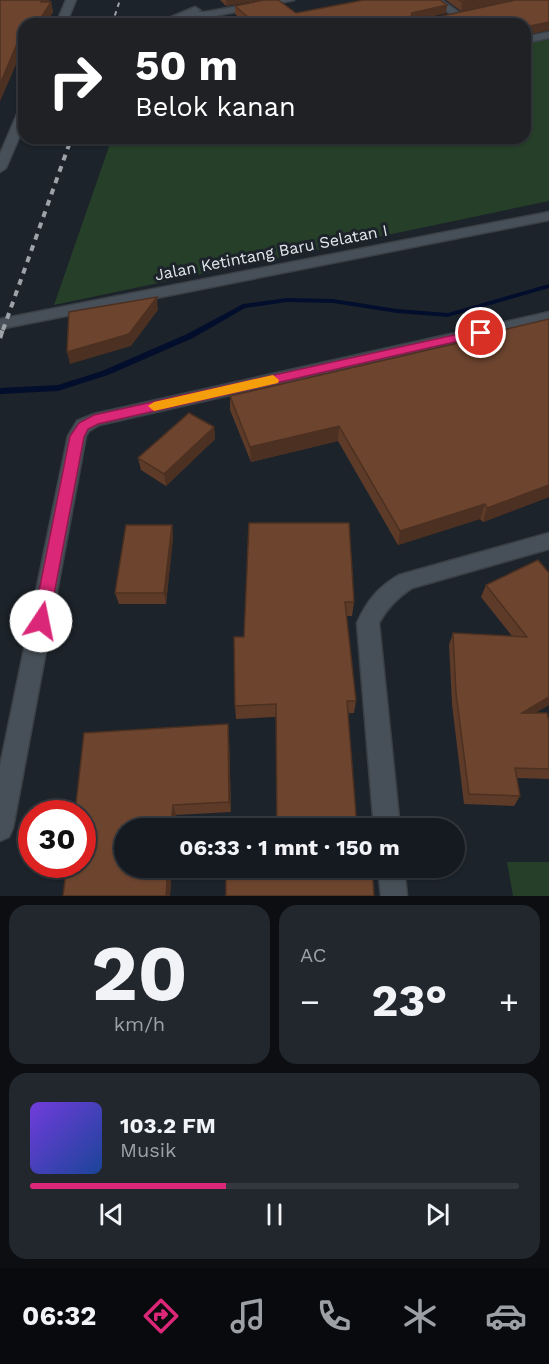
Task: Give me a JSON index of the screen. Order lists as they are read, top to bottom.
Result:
{
  "streets": {
    "street": ["Jalan Ketintang Baru Selatan I"]
  },
  "page": {
    "turn": ["50 m", "Belok kanan"],
    "limit": "30",
    "trip": "06:33 · 1 mnt · 150 m",
    "tile": [
      ["20", "km/h"],
      "AC"
    ],
    "heat": ["−", "23°", "+"],
    "song": ["103.2 FM", "Musik"],
    "tabs": "06:32"
  }
}
